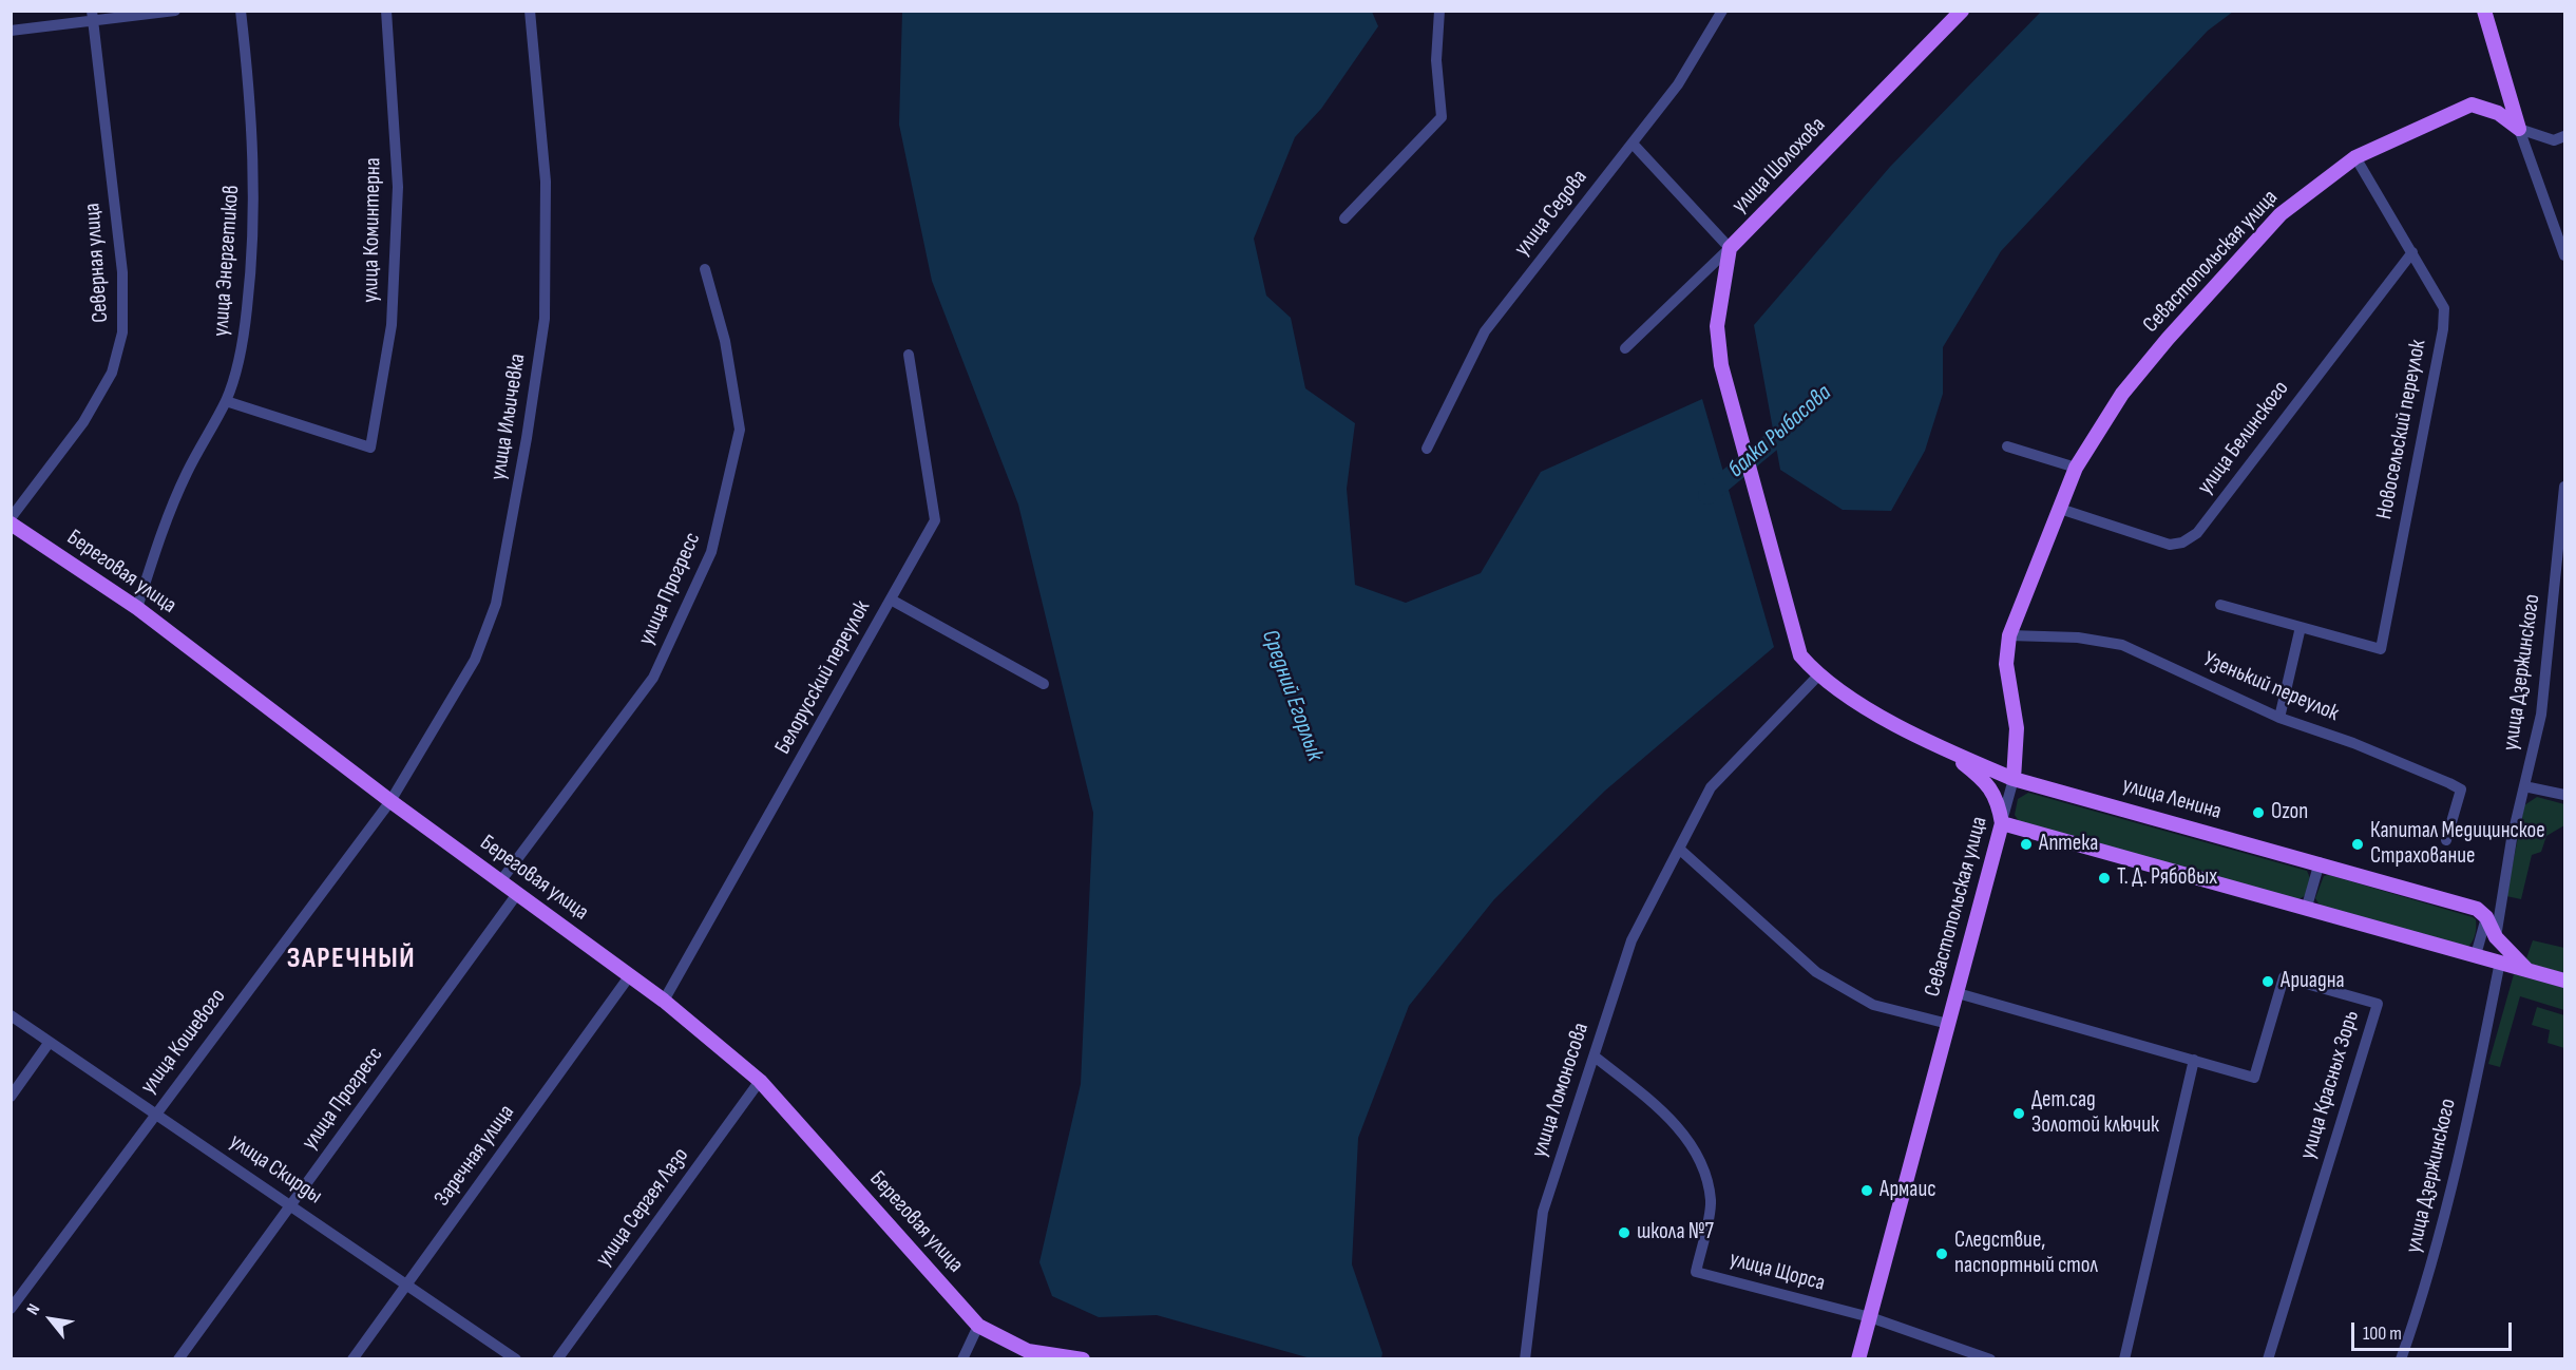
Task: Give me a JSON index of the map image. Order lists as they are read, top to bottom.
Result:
{
  "streets": {
    "main road": [
      "улица Шолохова",
      "Севастопольская улица",
      "Береговая улица",
      "улица Ленина"
    ],
    "street": [
      "улица Седова",
      "улица Коминтерна",
      "улица Энергетиков",
      "Северная улица",
      "улица Ильичевка",
      "Новосельский переулок",
      "улица Белинского",
      "улица Прогресс",
      "улица Дзержинского",
      "Белорусский переулок",
      "Узенький переулок",
      "улица Кошевого",
      "улица Красных Зорь",
      "улица Ломоносова",
      "Заречная улица",
      "улица Скирды",
      "улица Сергея Лазо",
      "улица Щорса"
    ]
  },
  "crossings": [
    ["улица Коминтерна", "улица Энергетиков"],
    ["улица Энергетиков", "Береговая улица"],
    ["Севастопольская улица", "Новосельский переулок"],
    ["Севастопольская улица", "улица Белинского"],
    ["Севастопольская улица", "Узенький переулок"],
    ["Севастопольская улица", "улица Ленина"],
    ["Севастопольская улица", "улица Щорса"],
    ["улица Ильичевка", "Береговая улица"],
    ["улица Ильичевка", "улица Кошевого"],
    ["Новосельский переулок", "улица Белинского"],
    ["Береговая улица", "улица Прогресс"],
    ["Береговая улица", "Белорусский переулок"],
    ["Береговая улица", "улица Кошевого"],
    ["Береговая улица", "Заречная улица"],
    ["Береговая улица", "улица Сергея Лазо"],
    ["улица Прогресс", "улица Скирды"],
    ["улица Кошевого", "улица Скирды"],
    ["улица Ломоносова", "улица Щорса"],
    ["Заречная улица", "улица Скирды"]
  ],
  "districts": ["ЗАРЕЧНЫЙ"],
  "water": ["балка Рыбасова", "Средний Егорлык"],
  "places": [
    "Ozon",
    "Аптека",
    "Капитал Медицинское Страхование",
    "Т. Д. Рябовых",
    "Ариадна",
    "Дет.сад Золотой ключик",
    "Армаис",
    "школа №7",
    "Следствие, паспортный стол"
  ],
  "scale_bar": "100 m",
  "north": "top left"
}
